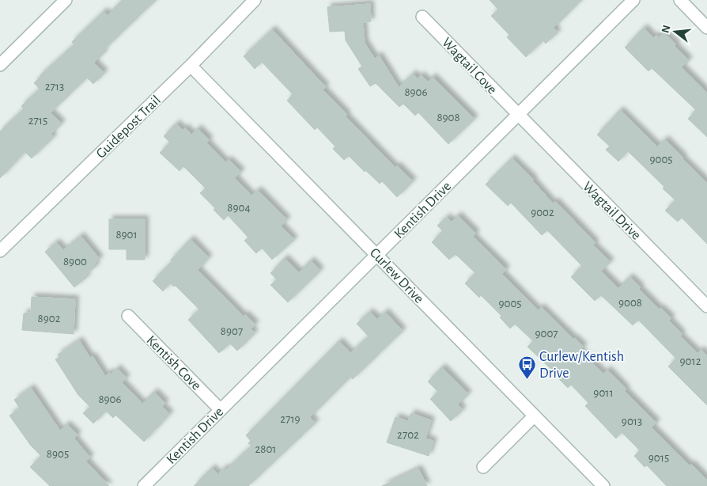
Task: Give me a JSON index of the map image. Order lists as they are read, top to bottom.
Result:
{
  "streets": {
    "street": [
      "Wagtail Cove",
      "Guidepost Trail",
      "Kentish Drive",
      "Wagtail Drive",
      "Curlew Drive",
      "Kentish Cove"
    ]
  },
  "crossings": [
    ["Wagtail Cove", "Kentish Drive"],
    ["Wagtail Cove", "Wagtail Drive"],
    ["Guidepost Trail", "Curlew Drive"],
    ["Kentish Drive", "Wagtail Drive"],
    ["Kentish Drive", "Curlew Drive"],
    ["Kentish Drive", "Kentish Cove"]
  ],
  "places": {
    "bus stop": ["Curlew/Kentish Drive"]
  },
  "house_numbers": [
    "2713",
    "8906",
    "8908",
    "2715",
    "9005",
    "8904",
    "9002",
    "8901",
    "8900",
    "9008",
    "9005",
    "8902",
    "8907",
    "9007",
    "9012",
    "9011",
    "8906",
    "2719",
    "9013",
    "2702",
    "2801",
    "8905",
    "9015"
  ],
  "north": "left"
}
